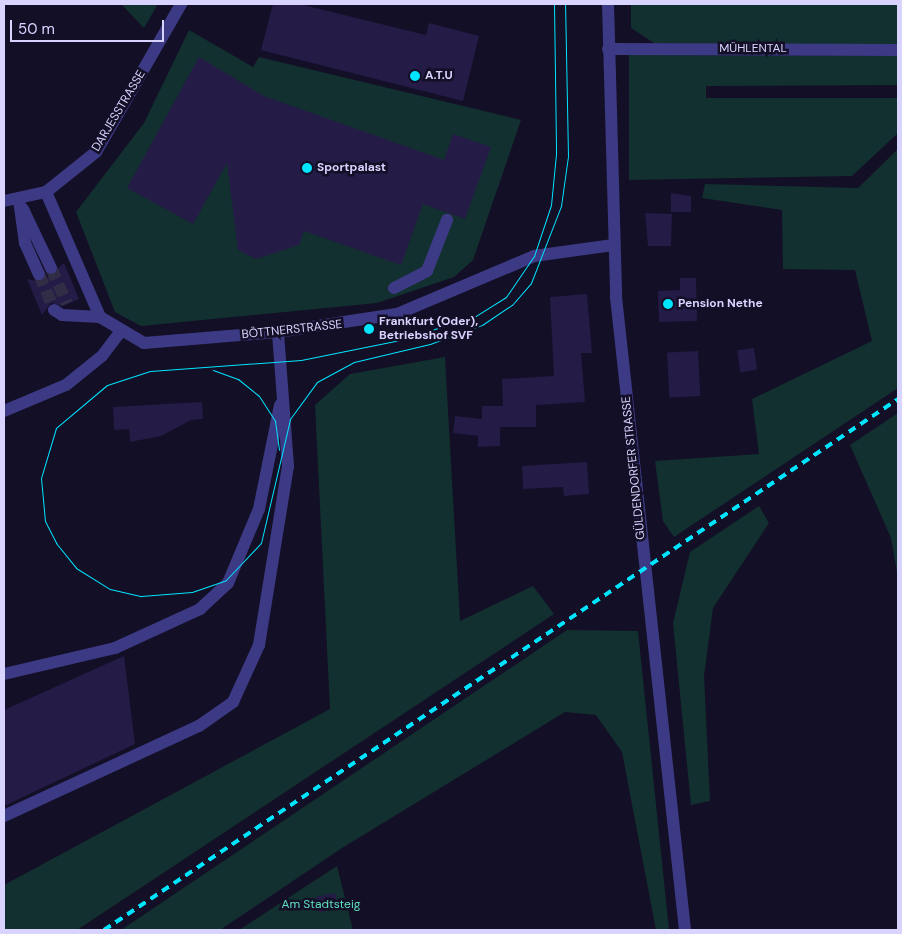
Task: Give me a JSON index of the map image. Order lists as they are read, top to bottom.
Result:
{
  "streets": {
    "street": [
      "MÜHLENTAL",
      "DARJESSTRASSE",
      "BÖTTNERSTRASSE",
      "GÜLDENDORFER STRASSE"
    ]
  },
  "crossings": [
    ["MÜHLENTAL", "GÜLDENDORFER STRASSE"],
    ["DARJESSTRASSE", "BÖTTNERSTRASSE"],
    ["BÖTTNERSTRASSE", "GÜLDENDORFER STRASSE"]
  ],
  "parks": ["Am Stadtsteig"],
  "places": [
    "A.T.U",
    "Sportpalast",
    "Pension Nethe",
    "Frankfurt (Oder), Betriebshof SVF"
  ],
  "scale_bar": "50 m"
}
